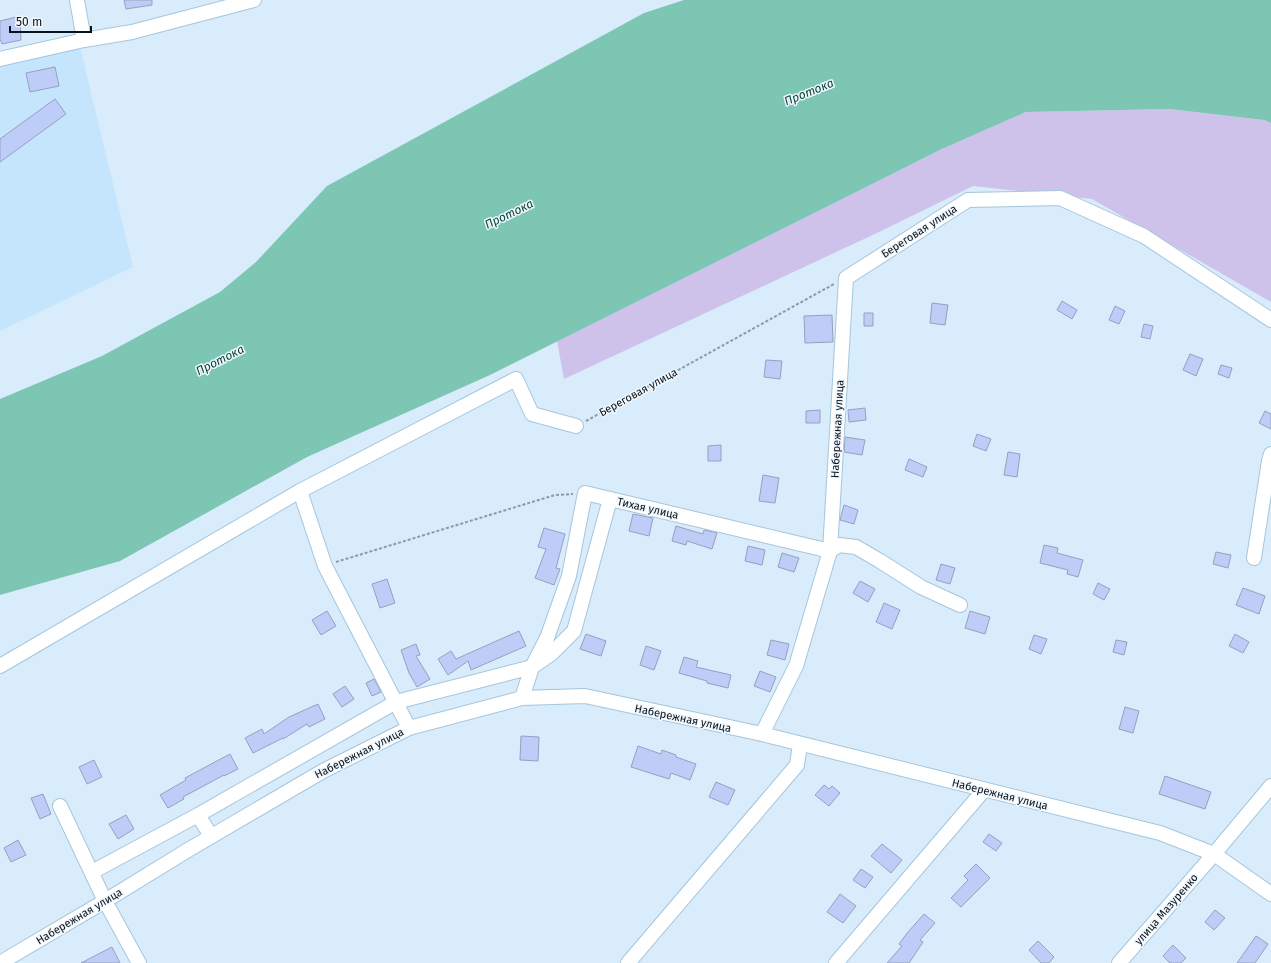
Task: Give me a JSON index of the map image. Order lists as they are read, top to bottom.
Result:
{
  "streets": {
    "street": [
      "Береговая улица",
      "Набережная улица",
      "Тихая улица",
      "улица Мазуренко"
    ]
  },
  "crossings": [
    ["Береговая улица", "Набережная улица"],
    ["Набережная улица", "Тихая улица"],
    ["Набережная улица", "улица Мазуренко"]
  ],
  "water": ["Протока"],
  "scale_bar": "50 m"
}
